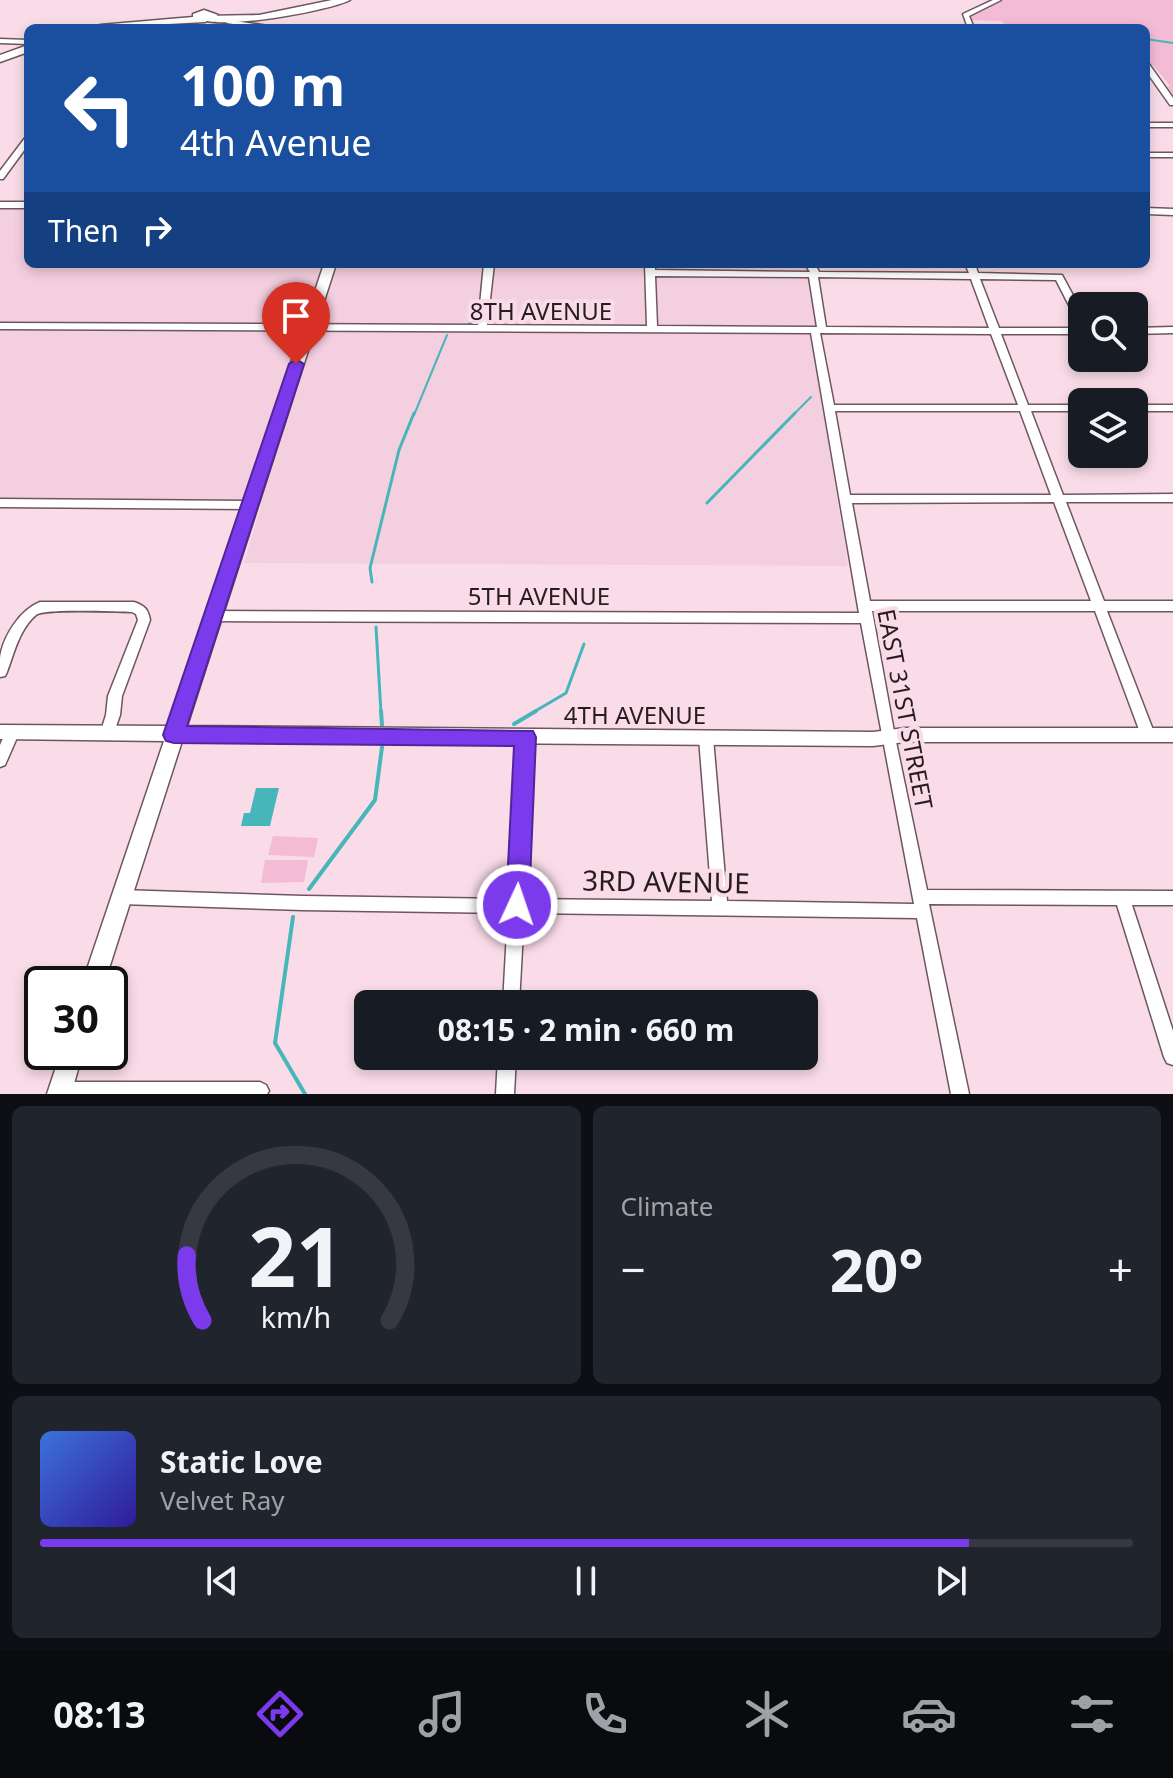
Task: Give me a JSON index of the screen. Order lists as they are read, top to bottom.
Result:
{
  "streets": {
    "street": [
      "8TH AVENUE",
      "5TH AVENUE",
      "EAST 31ST STREET",
      "4TH AVENUE",
      "3RD AVENUE"
    ]
  },
  "crossings": [
    ["8TH AVENUE", "EAST 31ST STREET"],
    ["5TH AVENUE", "EAST 31ST STREET"],
    ["EAST 31ST STREET", "4TH AVENUE"],
    ["EAST 31ST STREET", "3RD AVENUE"]
  ],
  "page": {
    "turn": ["100 m", "4th Avenue"],
    "then": "Then",
    "limit": "30",
    "trip": "08:15 · 2 min · 660 m",
    "tile": "Climate",
    "heat": ["−", "20°", "+"],
    "song": ["Static Love", "Velvet Ray"],
    "tabs": "08:13",
    "gauge": ["21", "km/h"]
  }
}
